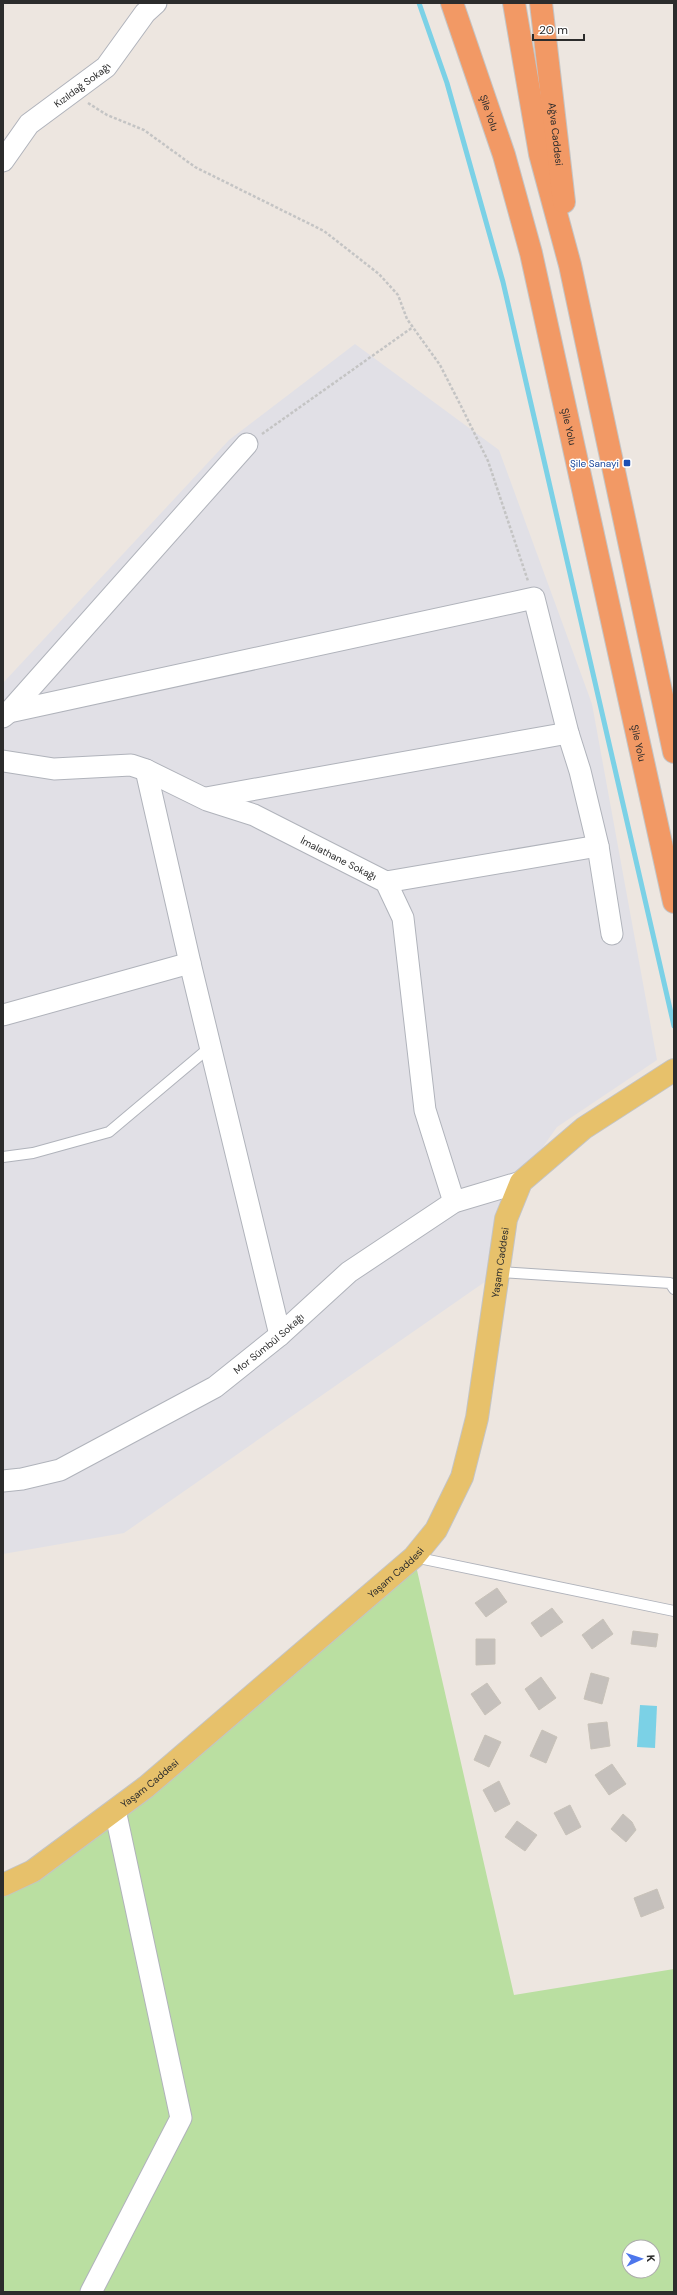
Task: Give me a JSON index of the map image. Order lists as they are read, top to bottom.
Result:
{
  "streets": {
    "highway": ["Şile Yolu", "Ağva Caddesi"],
    "main road": ["Yaşam Caddesi"],
    "street": ["Kızıldağ Sokağı", "İmalathane Sokağı", "Mor Sümbül Sokağı"]
  },
  "crossings": [
    ["İmalathane Sokağı", "Mor Sümbül Sokağı"],
    ["Yaşam Caddesi", "Mor Sümbül Sokağı"]
  ],
  "places": {
    "transit": ["Şile Sanayi"]
  },
  "scale_bar": "20 m",
  "north": "right"
}
